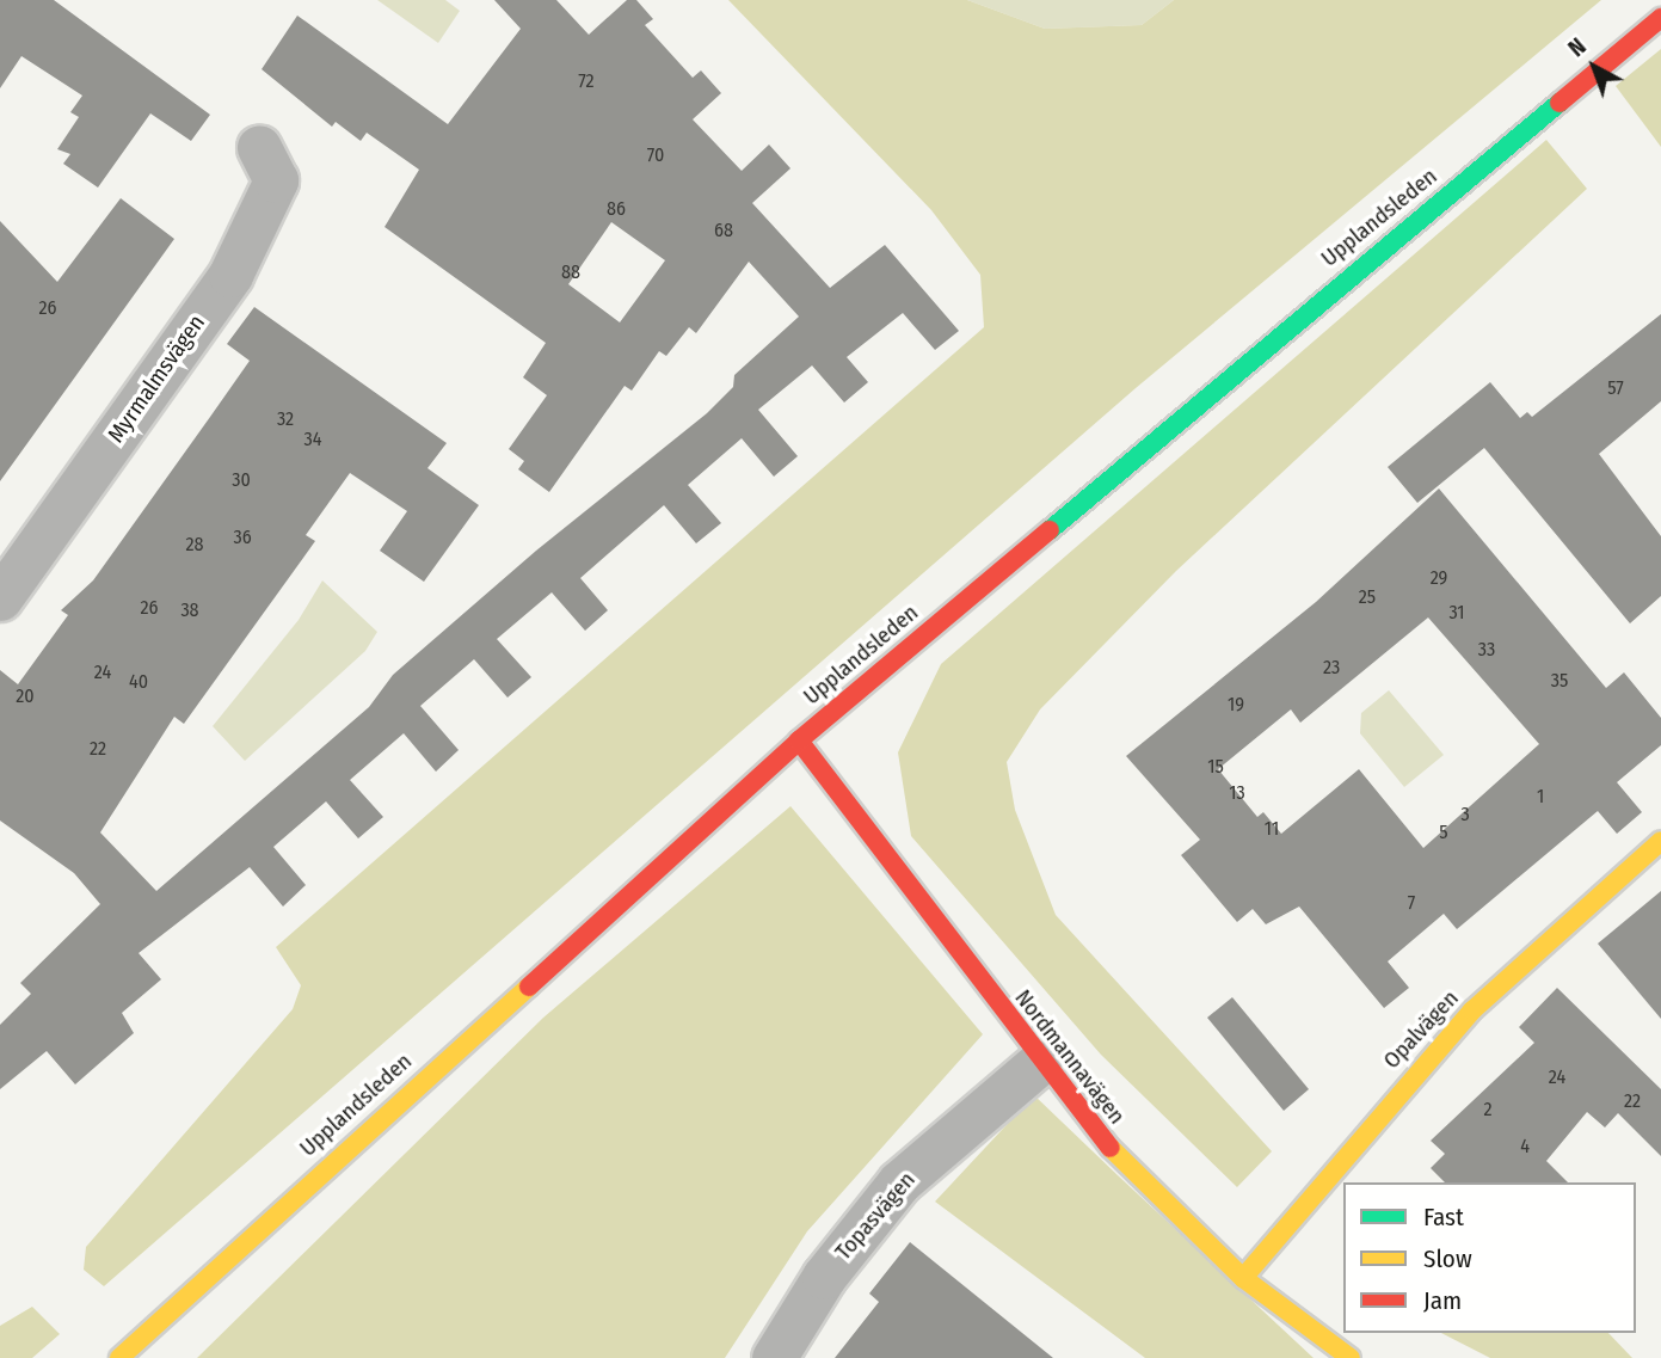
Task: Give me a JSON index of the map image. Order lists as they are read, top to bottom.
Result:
{
  "streets": {
    "street": [
      "Upplandsleden",
      "Myrmalmsvägen",
      "Opalvägen",
      "Nordmannavägen",
      "Topasvägen"
    ]
  },
  "crossings": [
    ["Upplandsleden", "Nordmannavägen"],
    ["Opalvägen", "Nordmannavägen"],
    ["Nordmannavägen", "Topasvägen"]
  ],
  "house_numbers": [
    "72",
    "70",
    "86",
    "68",
    "88",
    "26",
    "57",
    "32",
    "34",
    "30",
    "36",
    "28",
    "29",
    "25",
    "26",
    "38",
    "31",
    "33",
    "23",
    "24",
    "35",
    "40",
    "20",
    "19",
    "22",
    "15",
    "13",
    "1",
    "3",
    "11",
    "5",
    "7",
    "24",
    "22",
    "2",
    "4"
  ],
  "legend": ["Fast", "Slow", "Jam"],
  "north": "top left"
}
